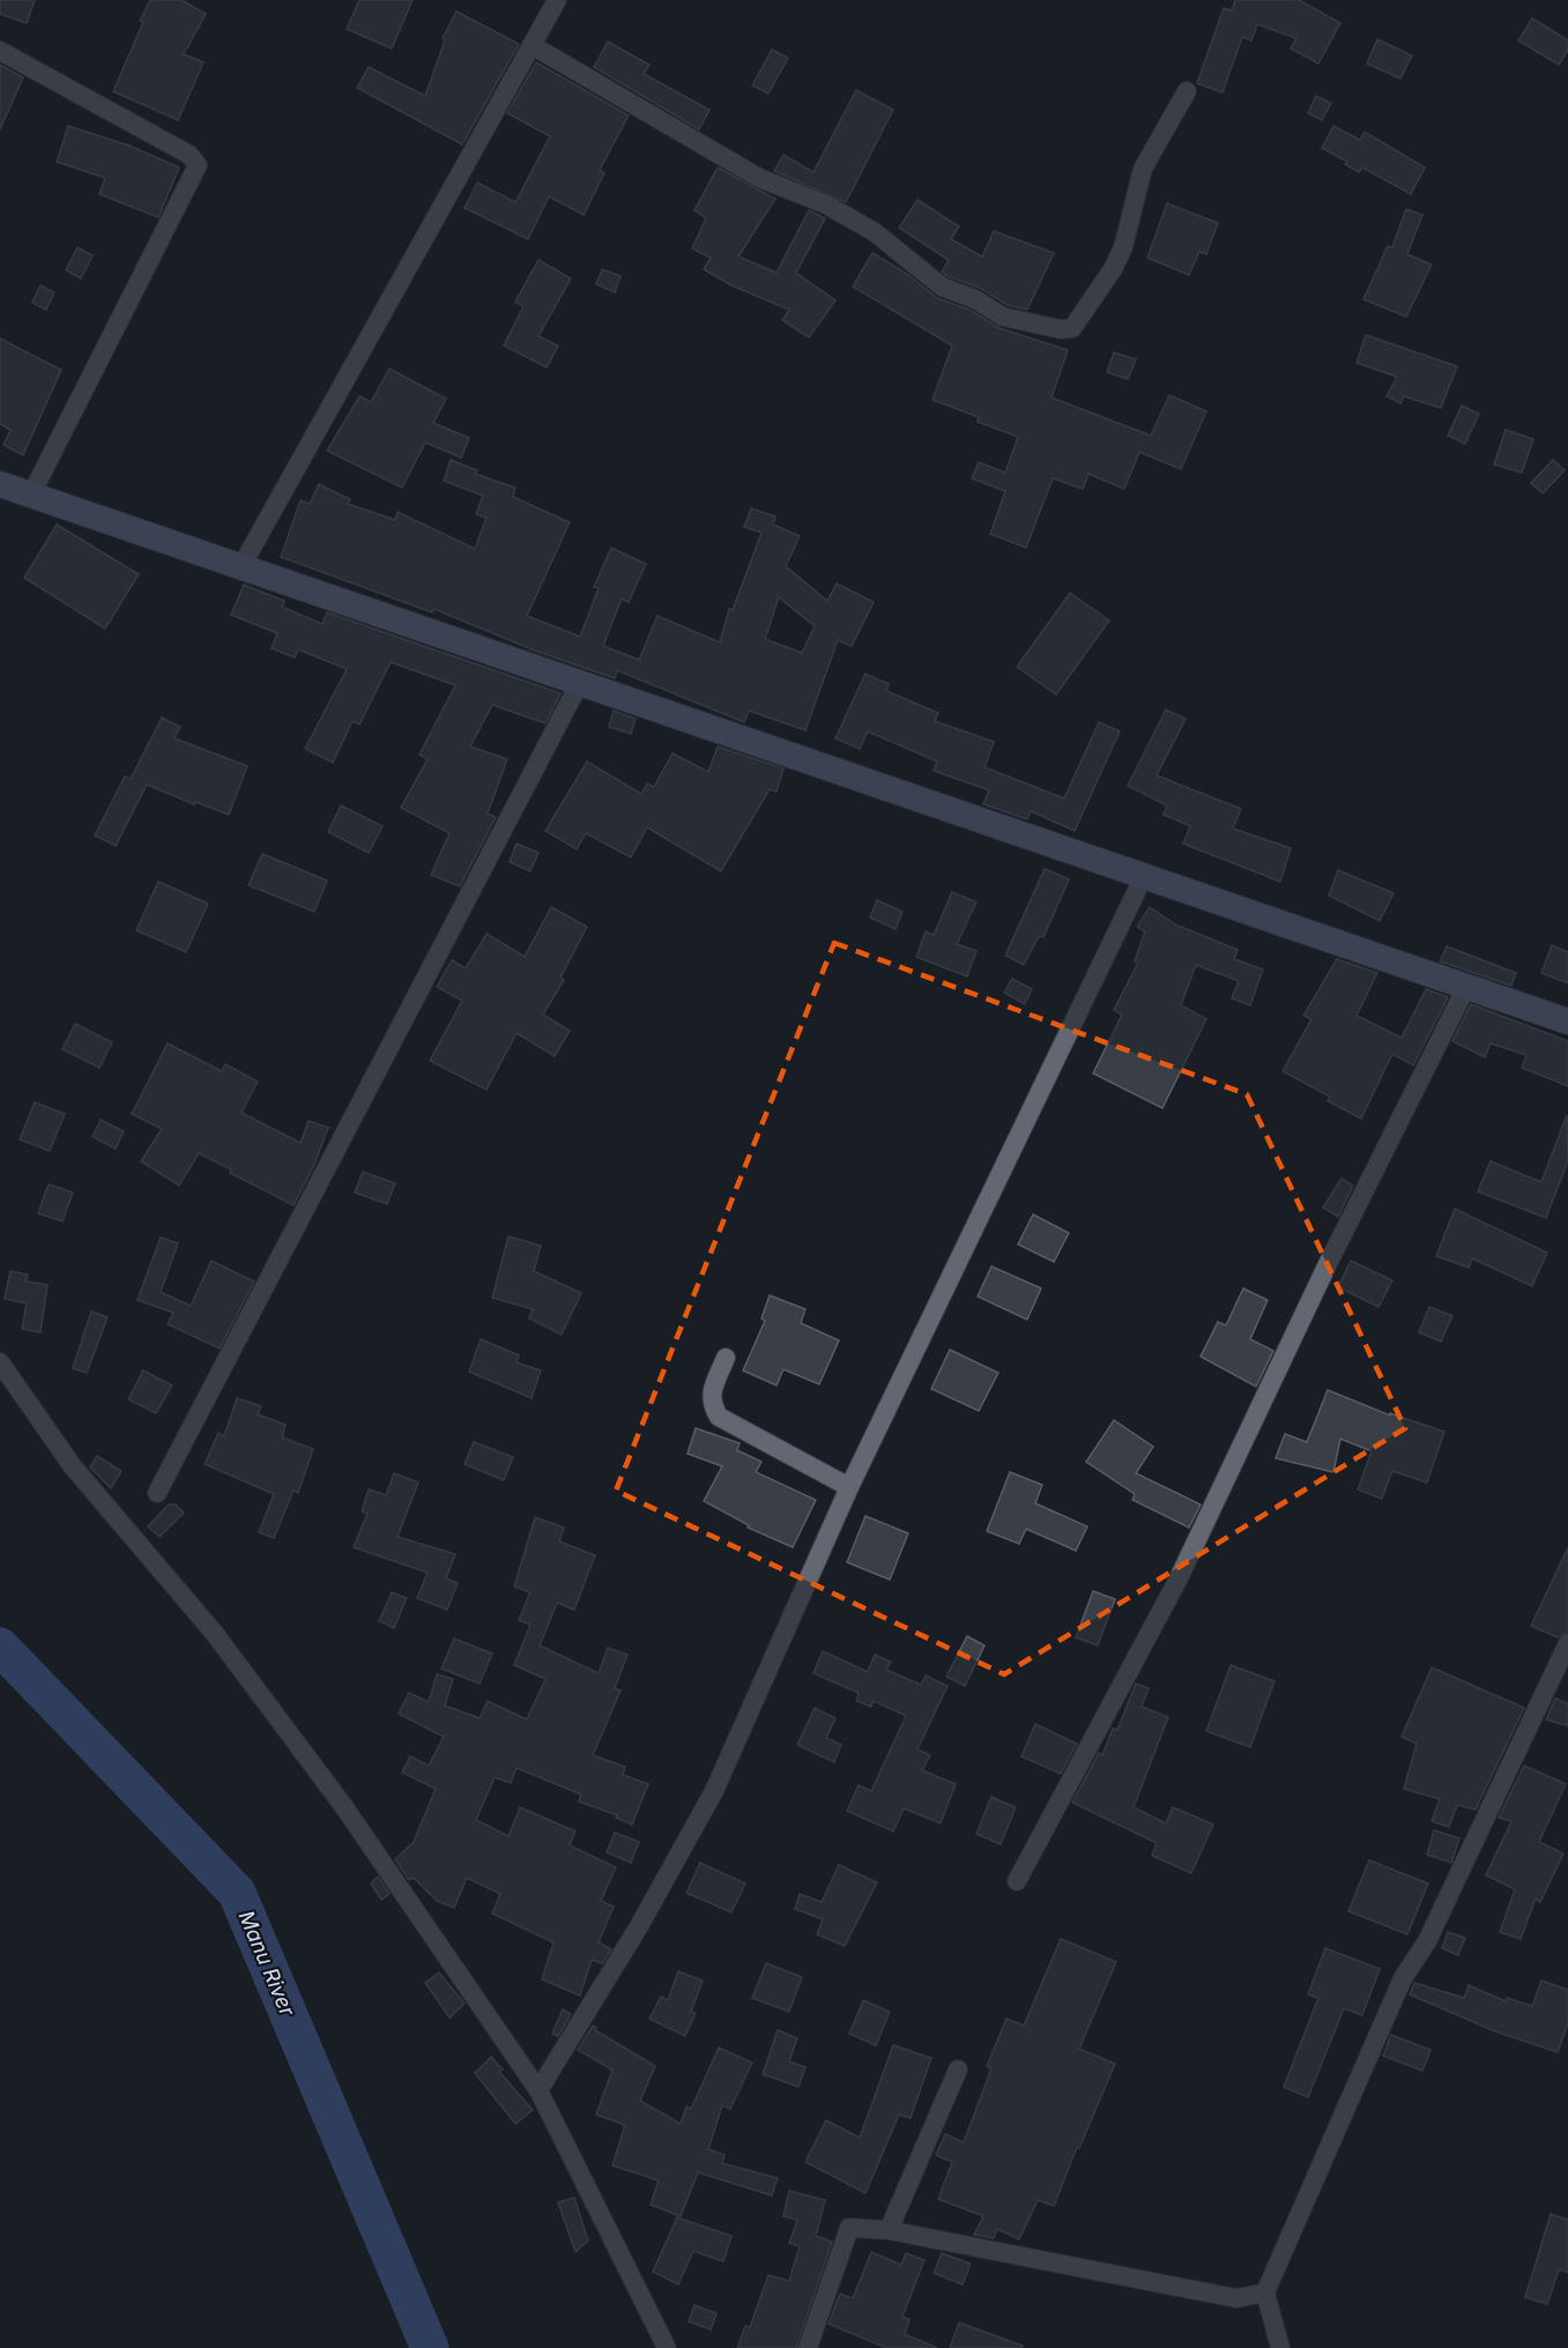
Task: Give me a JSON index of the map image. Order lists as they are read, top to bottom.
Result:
{
  "water": ["Manu River"]
}
